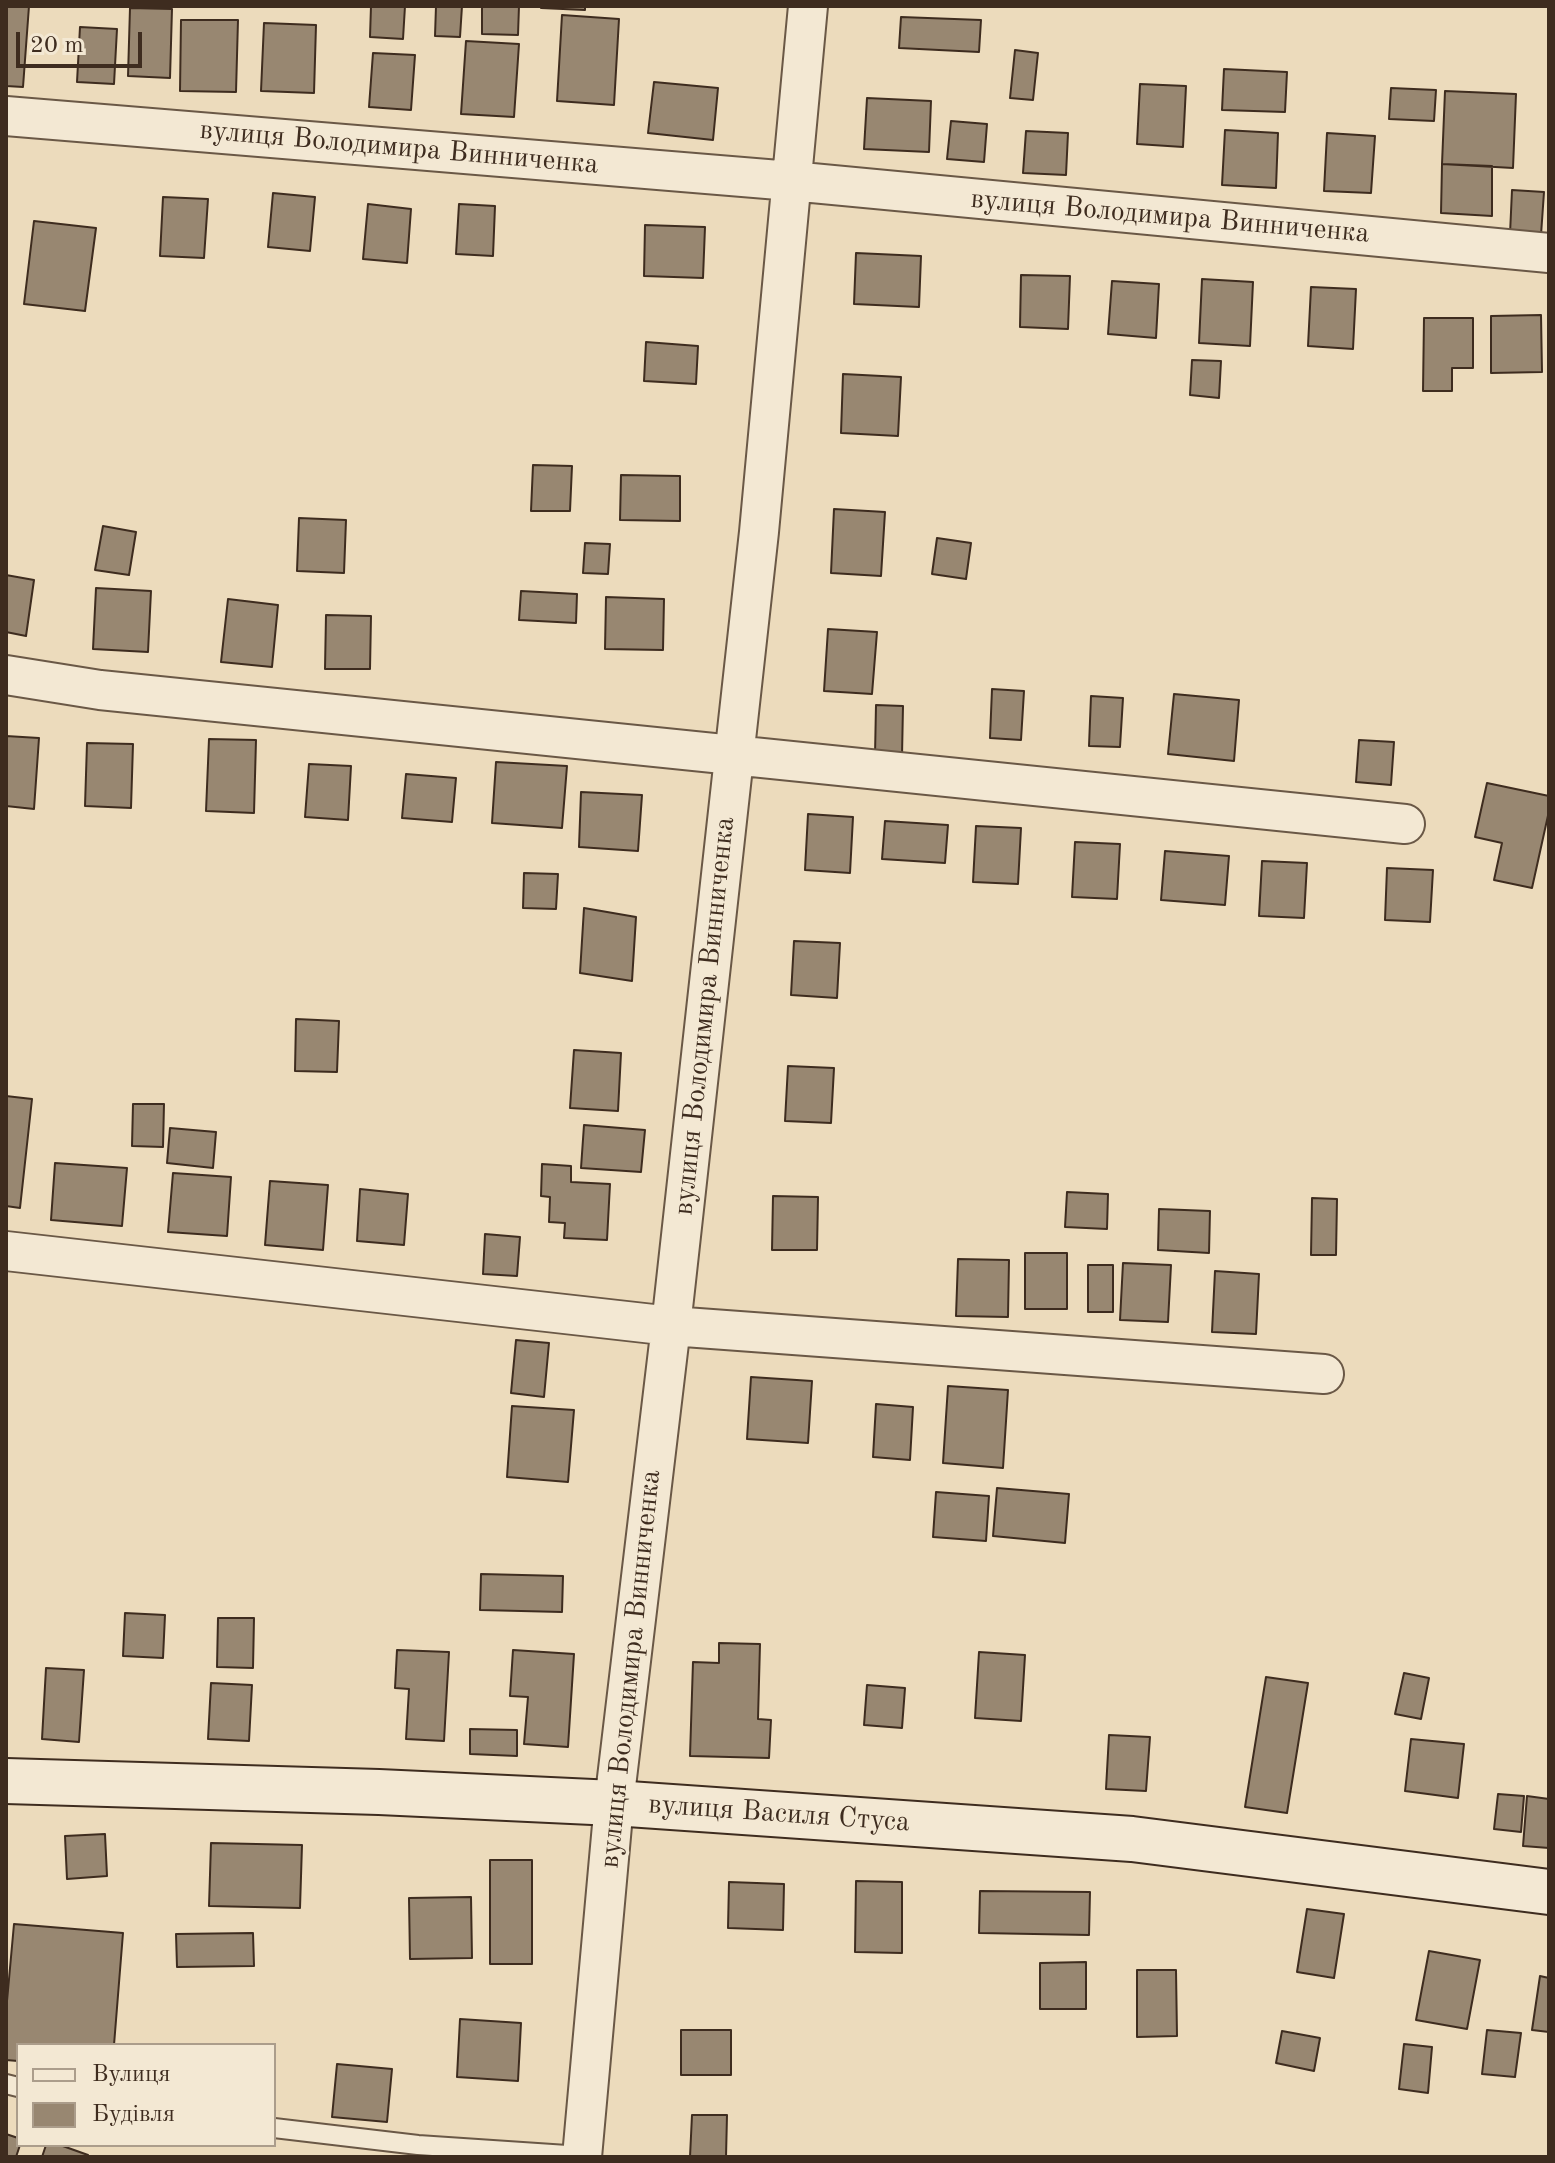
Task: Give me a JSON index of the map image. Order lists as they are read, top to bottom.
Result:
{
  "streets": {
    "main road": ["вулиця Василя Стуса"],
    "street": ["вулиця Володимира Винниченка"]
  },
  "crossings": [
    ["вулиця Володимира Винниченка", "вулиця Василя Стуса"]
  ],
  "legend": ["Вулиця", "Будівля"],
  "scale_bar": "20 m"
}
